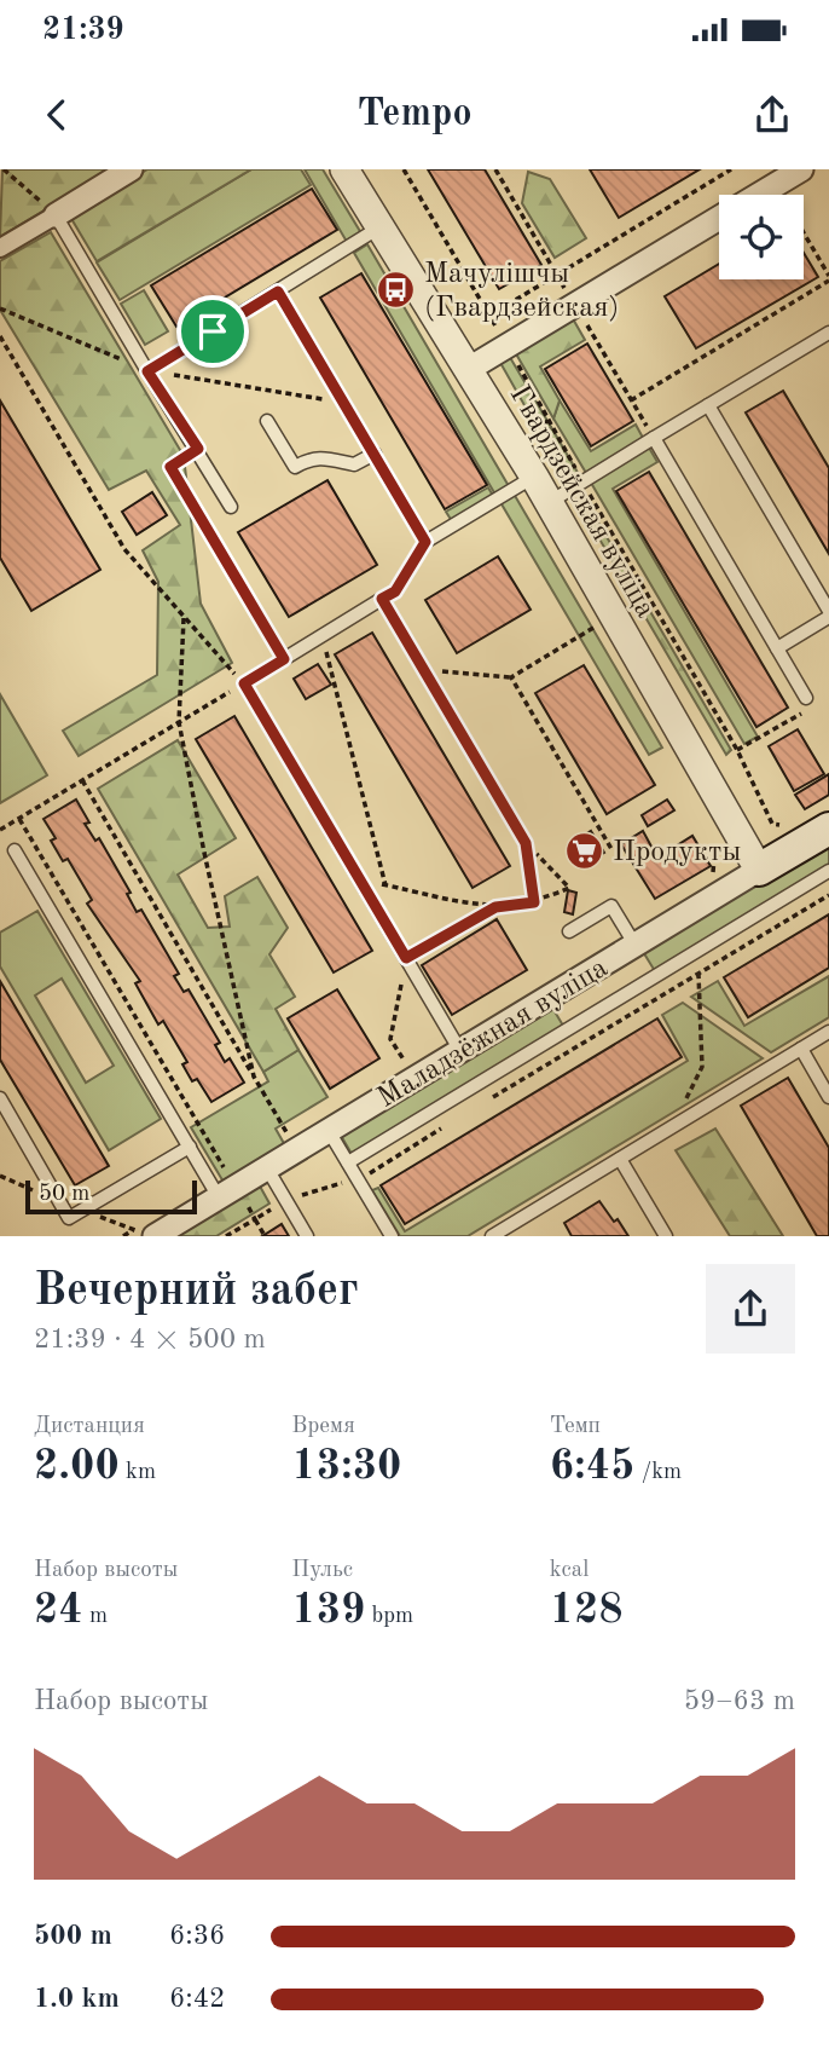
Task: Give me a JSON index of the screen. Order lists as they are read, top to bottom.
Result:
{
  "streets": {
    "main road": ["Маладзёжная вуліца"],
    "street": ["Гвардзейская вуліца"]
  },
  "crossings": [
    ["Гвардзейская вуліца", "Маладзёжная вуліца"]
  ],
  "places": {
    "bus stop": ["Мачулішчы (Гвардзейская)"],
    "supermarket": ["Продукты"]
  },
  "scale_bar": "50 m",
  "page": {
    "status": "21:39",
    "header": "Tempo",
    "scale": "50 m",
    "heading": ["Вечерний забег", "21:39 · 4 × 500 m"],
    "stats": [
      ["Дистанция", "2.00 km"],
      ["Время", "13:30"],
      ["Темп", "6:45 /km"],
      ["Набор высоты", "24 m"],
      ["Пульс", "139 bpm"],
      ["kcal", "128"]
    ],
    "chart": ["Набор высоты", "59–63 m"],
    "list": [
      {
        "name": "500 m",
        "note": "6:36"
      },
      {
        "name": "1.0 km",
        "note": "6:42"
      }
    ]
  }
}
